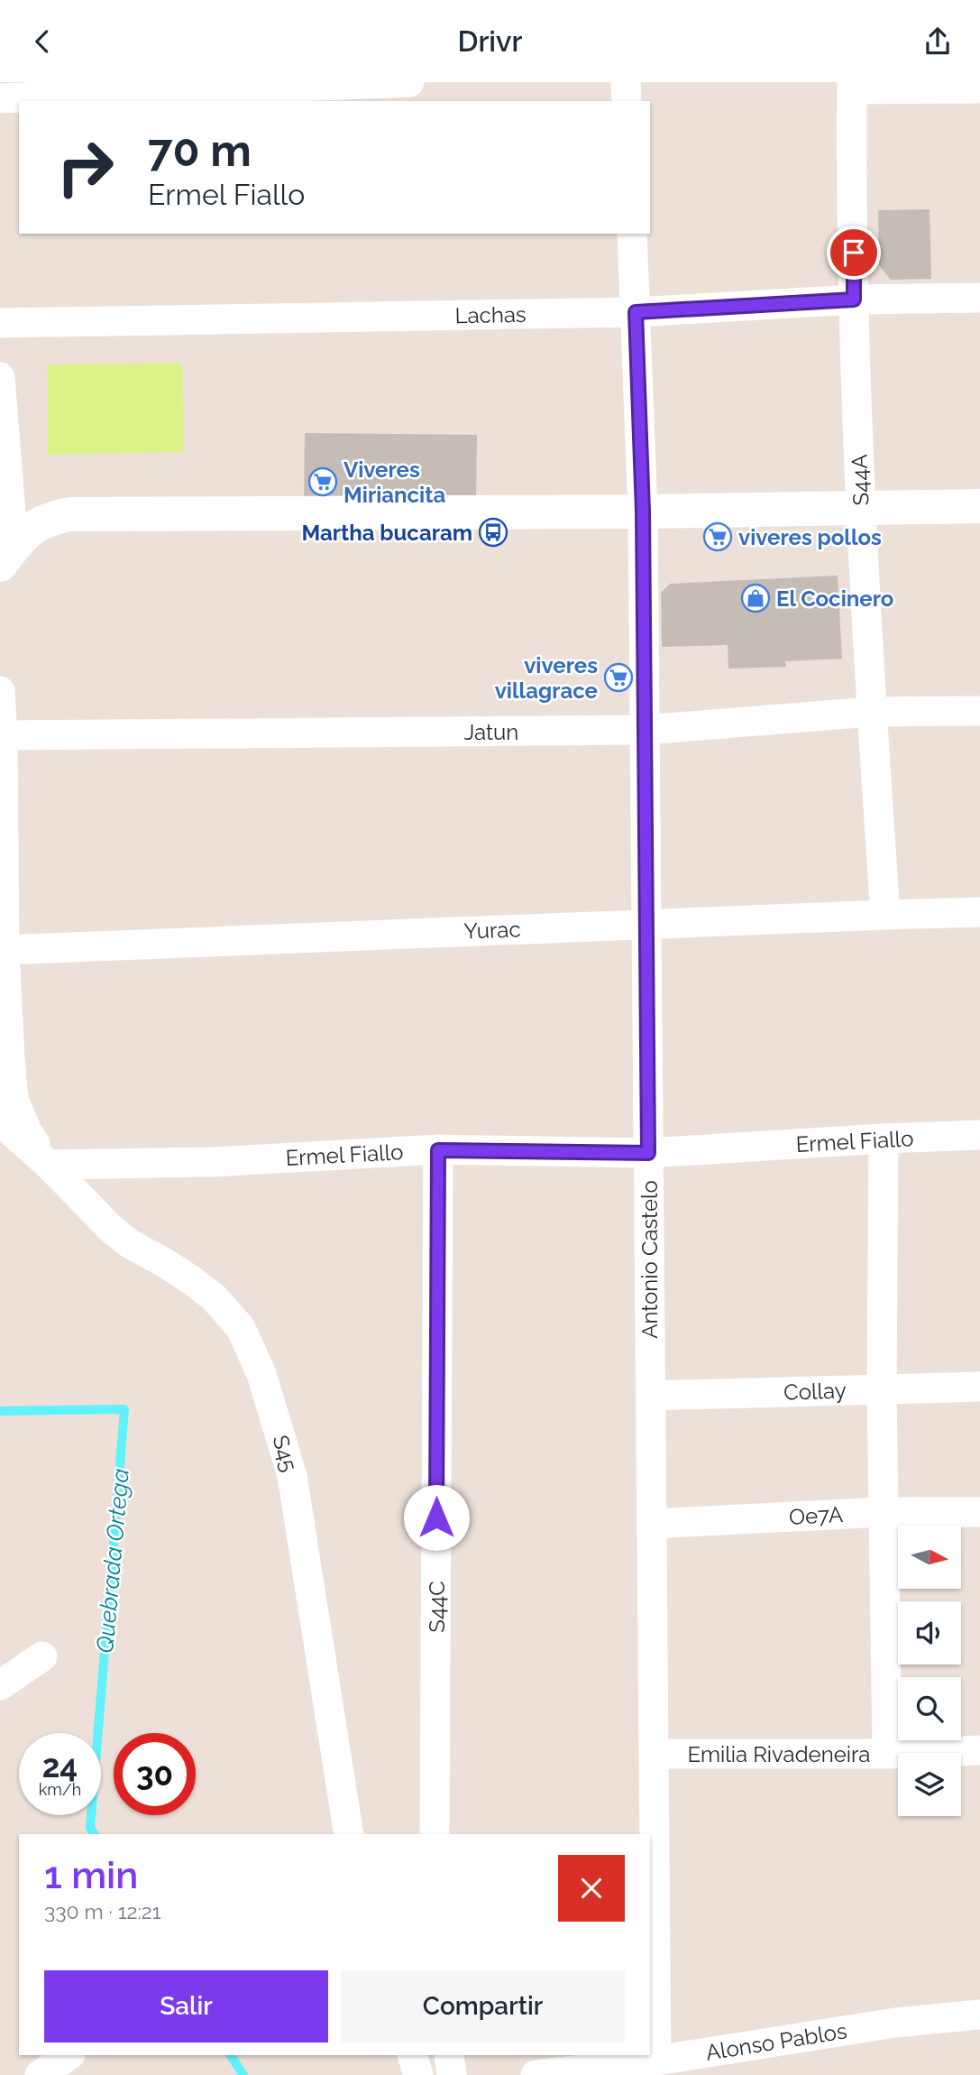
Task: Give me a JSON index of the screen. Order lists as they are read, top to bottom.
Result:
{
  "streets": {
    "street": [
      "Lachas",
      "S44A",
      "Jatun",
      "Yurac",
      "Ermel Fiallo",
      "Antonio Castelo",
      "Collay",
      "S45",
      "Oe7A",
      "S44C",
      "Emilia Rivadeneira",
      "Alonso Pablos"
    ]
  },
  "crossings": [
    ["Lachas", "S44A"],
    ["Lachas", "Antonio Castelo"],
    ["S44A", "Jatun"],
    ["S44A", "Yurac"],
    ["Jatun", "Antonio Castelo"],
    ["Yurac", "Antonio Castelo"],
    ["Ermel Fiallo", "Antonio Castelo"],
    ["Ermel Fiallo", "S45"],
    ["Ermel Fiallo", "S44C"],
    ["Antonio Castelo", "Collay"],
    ["Antonio Castelo", "Oe7A"],
    ["Antonio Castelo", "Emilia Rivadeneira"],
    ["Antonio Castelo", "Alonso Pablos"]
  ],
  "water": ["Quebrada Ortega"],
  "places": {
    "supermarket": ["Viveres Miriancita", "viveres pollos", "viveres villagrace"],
    "bus stop": ["Martha bucaram"],
    "shop": ["El Cocinero"]
  },
  "north": "right",
  "page": {
    "header": "Drivr",
    "turn": ["70 m", "Ermel Fiallo"],
    "speed": "24 km/h",
    "limit": "30",
    "heading": ["1 min", "330 m · 12:21"],
    "buttons": ["Salir", "Compartir"]
  }
}
